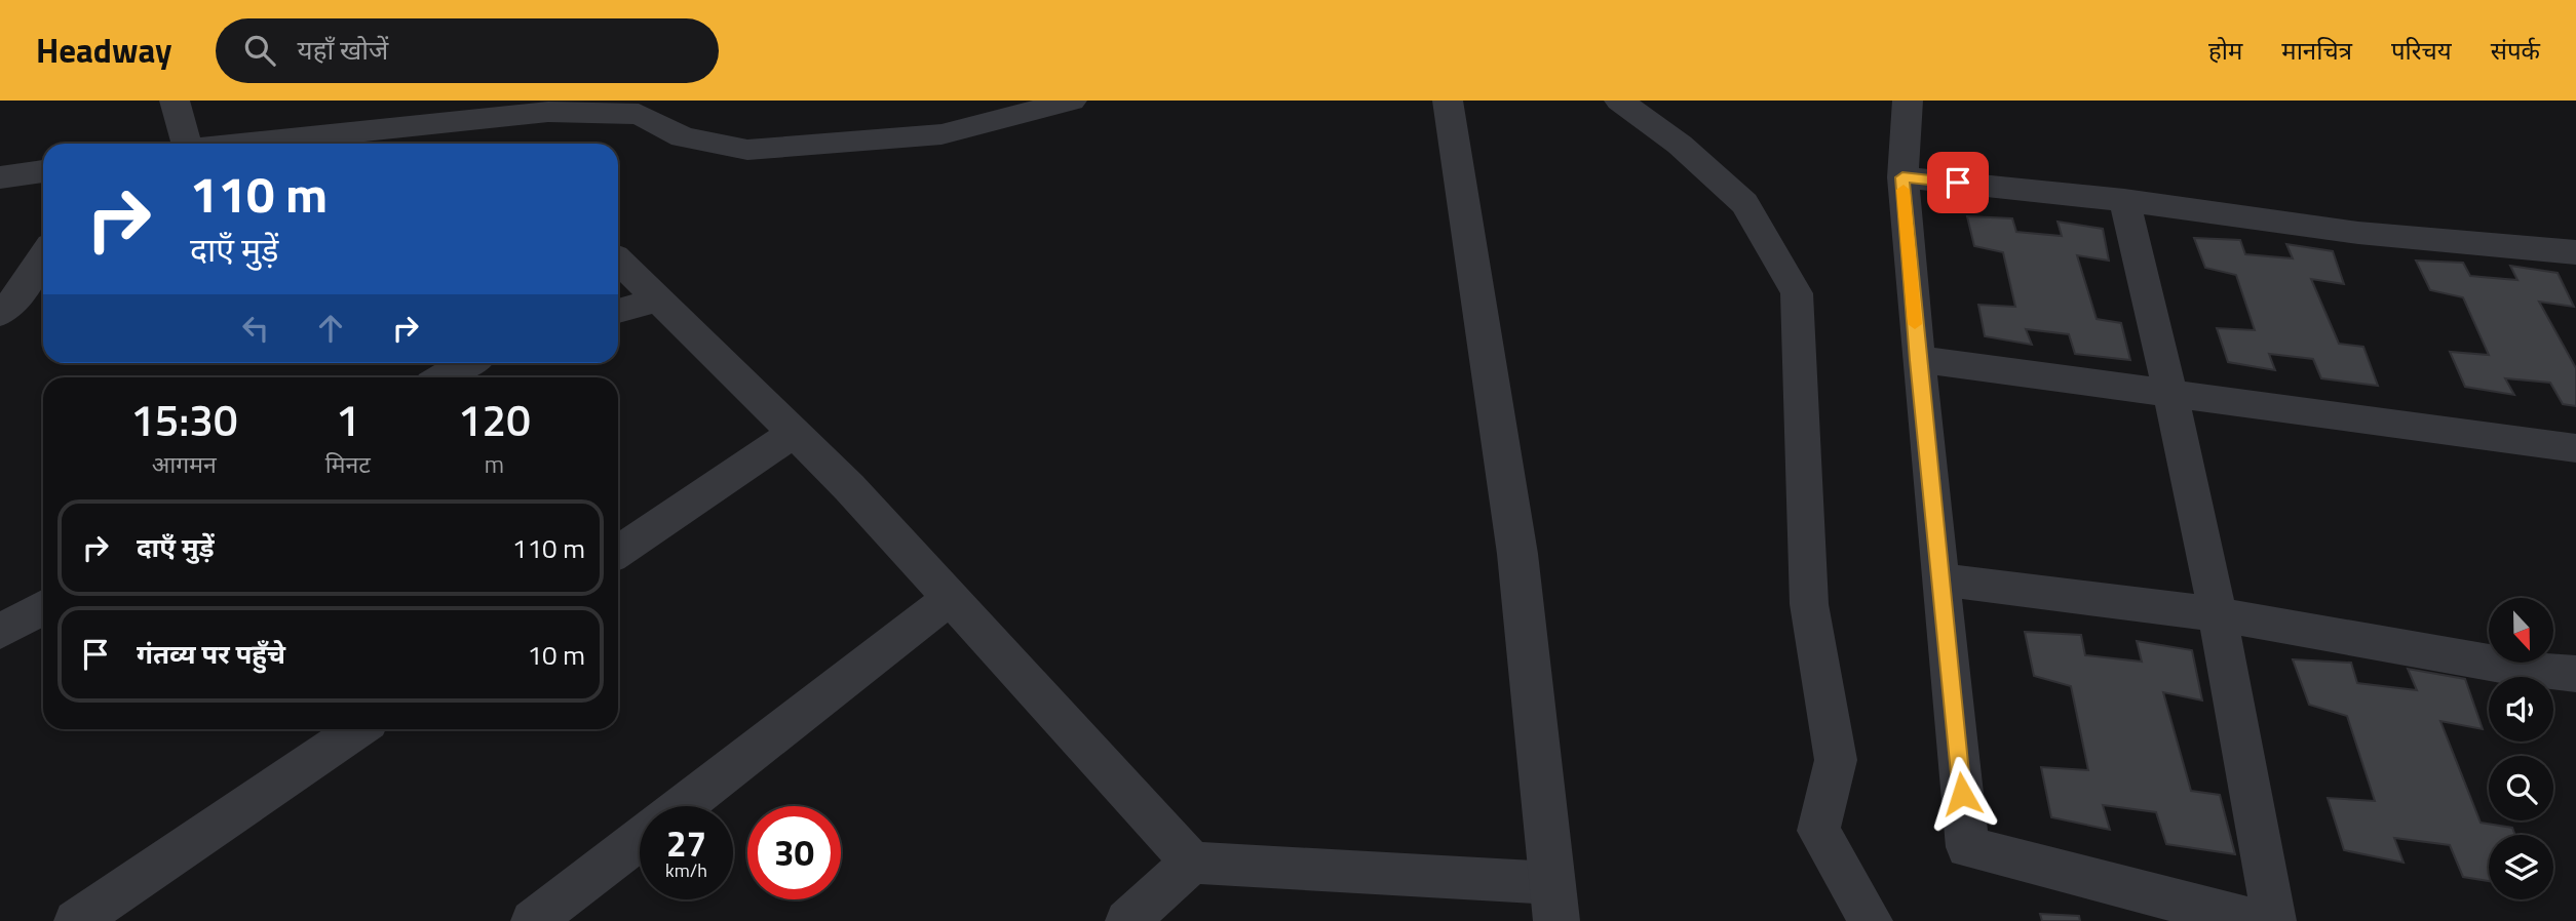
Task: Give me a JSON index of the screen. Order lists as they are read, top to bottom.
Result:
{
  "north": "bottom",
  "page": {
    "header": "Headway",
    "search": "यहाँ खोजें",
    "nav": [
      "होम",
      "मानचित्र",
      "परिचय",
      "संपर्क"
    ],
    "turn": ["110 m", "दाएँ मुड़ें"],
    "eta": [
      "15:30",
      "आगमन",
      "1",
      "मिनट",
      "120",
      "m"
    ],
    "list": [
      {
        "name": "दाएँ मुड़ें",
        "value": "110 m"
      },
      {
        "name": "गंतव्य पर पहुँचे",
        "value": "10 m"
      }
    ],
    "speed": "27 km/h",
    "limit": "30"
  }
}
